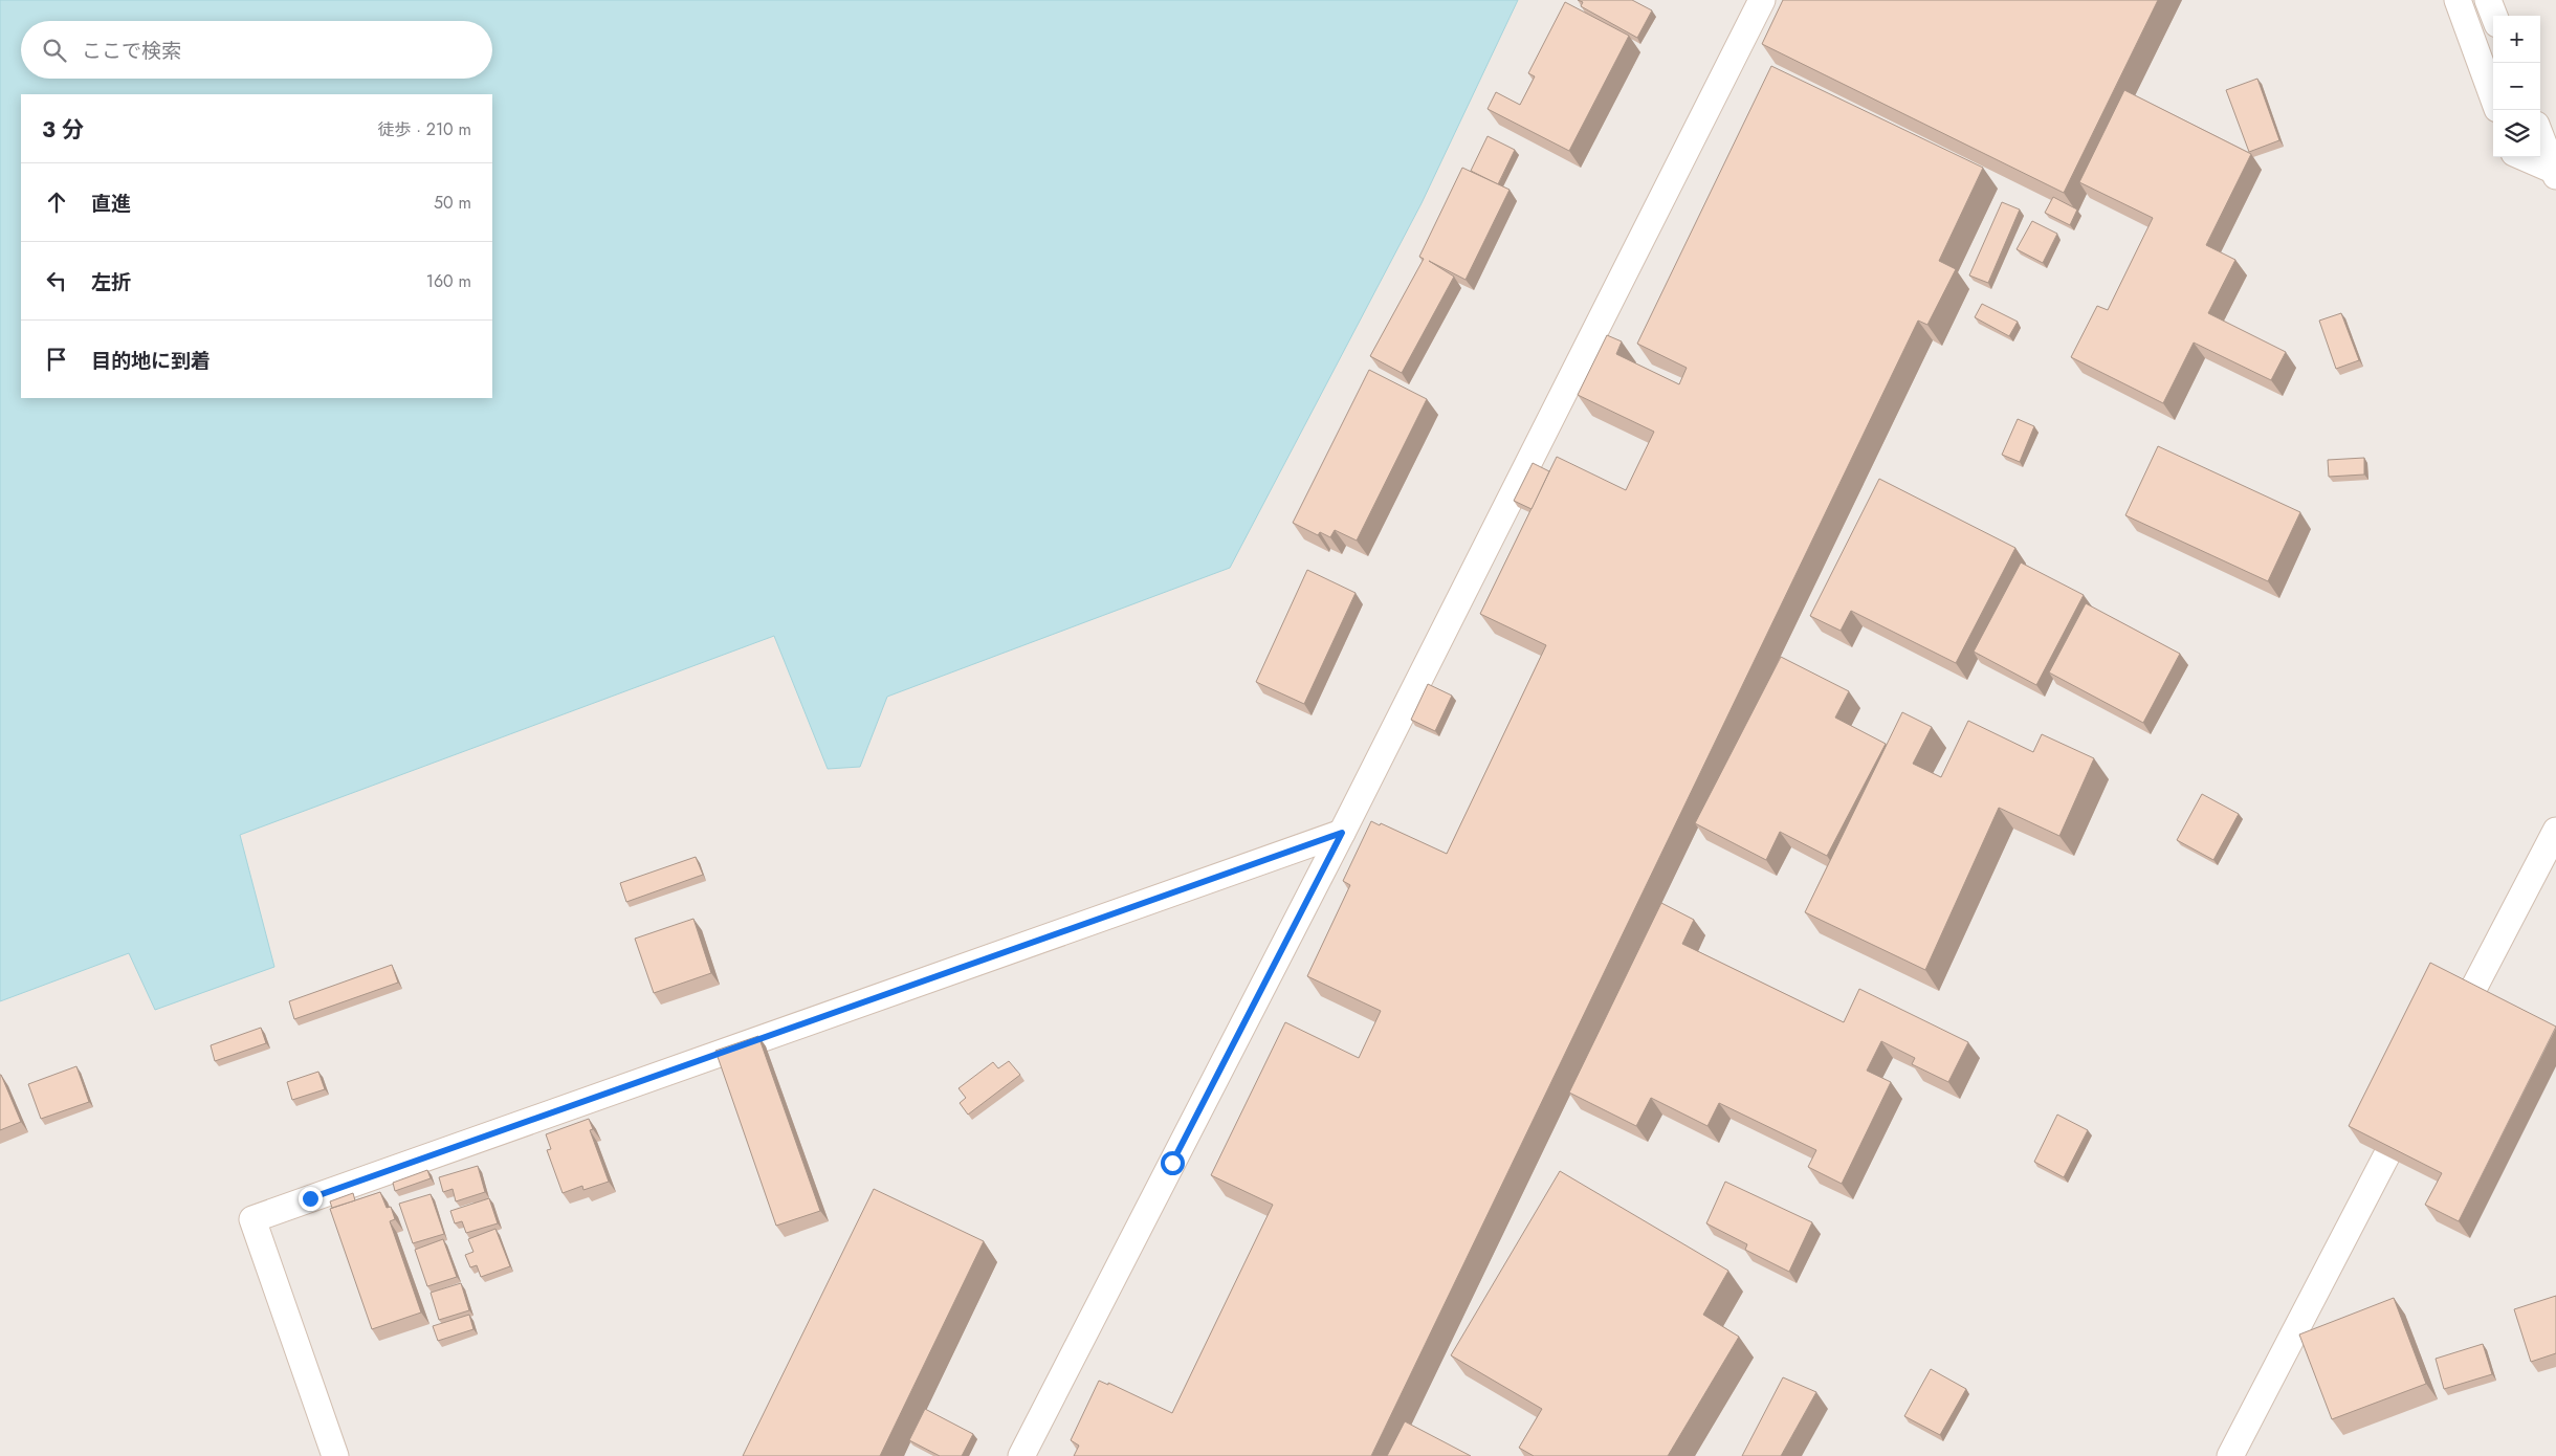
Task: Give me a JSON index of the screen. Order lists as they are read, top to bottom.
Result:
{
  "page": {
    "map_buttons": ["+", "−"],
    "search": "ここで検索",
    "heading": ["3 分", "徒歩 · 210 m"],
    "list": [
      ["直進", "50 m"],
      ["左折", "160 m"],
      "目的地に到着"
    ]
  }
}
